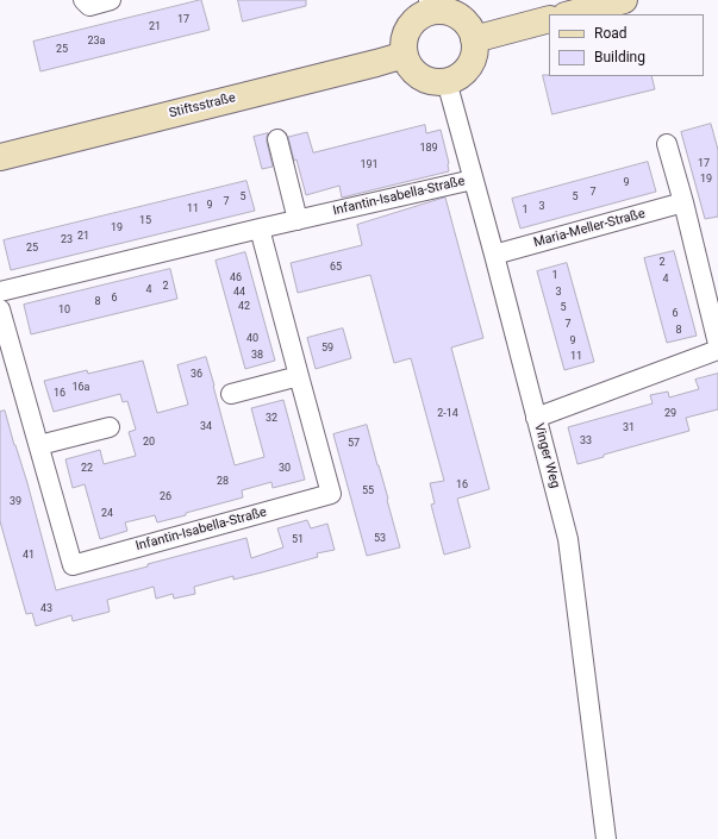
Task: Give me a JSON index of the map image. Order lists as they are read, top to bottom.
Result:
{
  "streets": {
    "street": [
      "Stiftsstraße",
      "Infantin-Isabella-Straße",
      "Maria-Meller-Straße",
      "Vinger Weg"
    ]
  },
  "crossings": [
    ["Stiftsstraße", "Vinger Weg"],
    ["Infantin-Isabella-Straße", "Vinger Weg"],
    ["Maria-Meller-Straße", "Vinger Weg"]
  ],
  "house_numbers": [
    "17",
    "21",
    "23a",
    "25",
    "189",
    "17",
    "191",
    "19",
    "9",
    "7",
    "5",
    "5",
    "7",
    "9",
    "3",
    "11",
    "1",
    "15",
    "19",
    "21",
    "23",
    "25",
    "2",
    "65",
    "1",
    "46",
    "4",
    "2",
    "4",
    "44",
    "3",
    "6",
    "8",
    "42",
    "5",
    "10",
    "6",
    "7",
    "8",
    "40",
    "9",
    "59",
    "38",
    "11",
    "36",
    "16a",
    "16",
    "2-14",
    "29",
    "32",
    "34",
    "31",
    "33",
    "20",
    "57",
    "22",
    "30",
    "28",
    "16",
    "55",
    "26",
    "39",
    "24",
    "53",
    "51",
    "41",
    "43"
  ],
  "legend": ["Road", "Building"]
}
